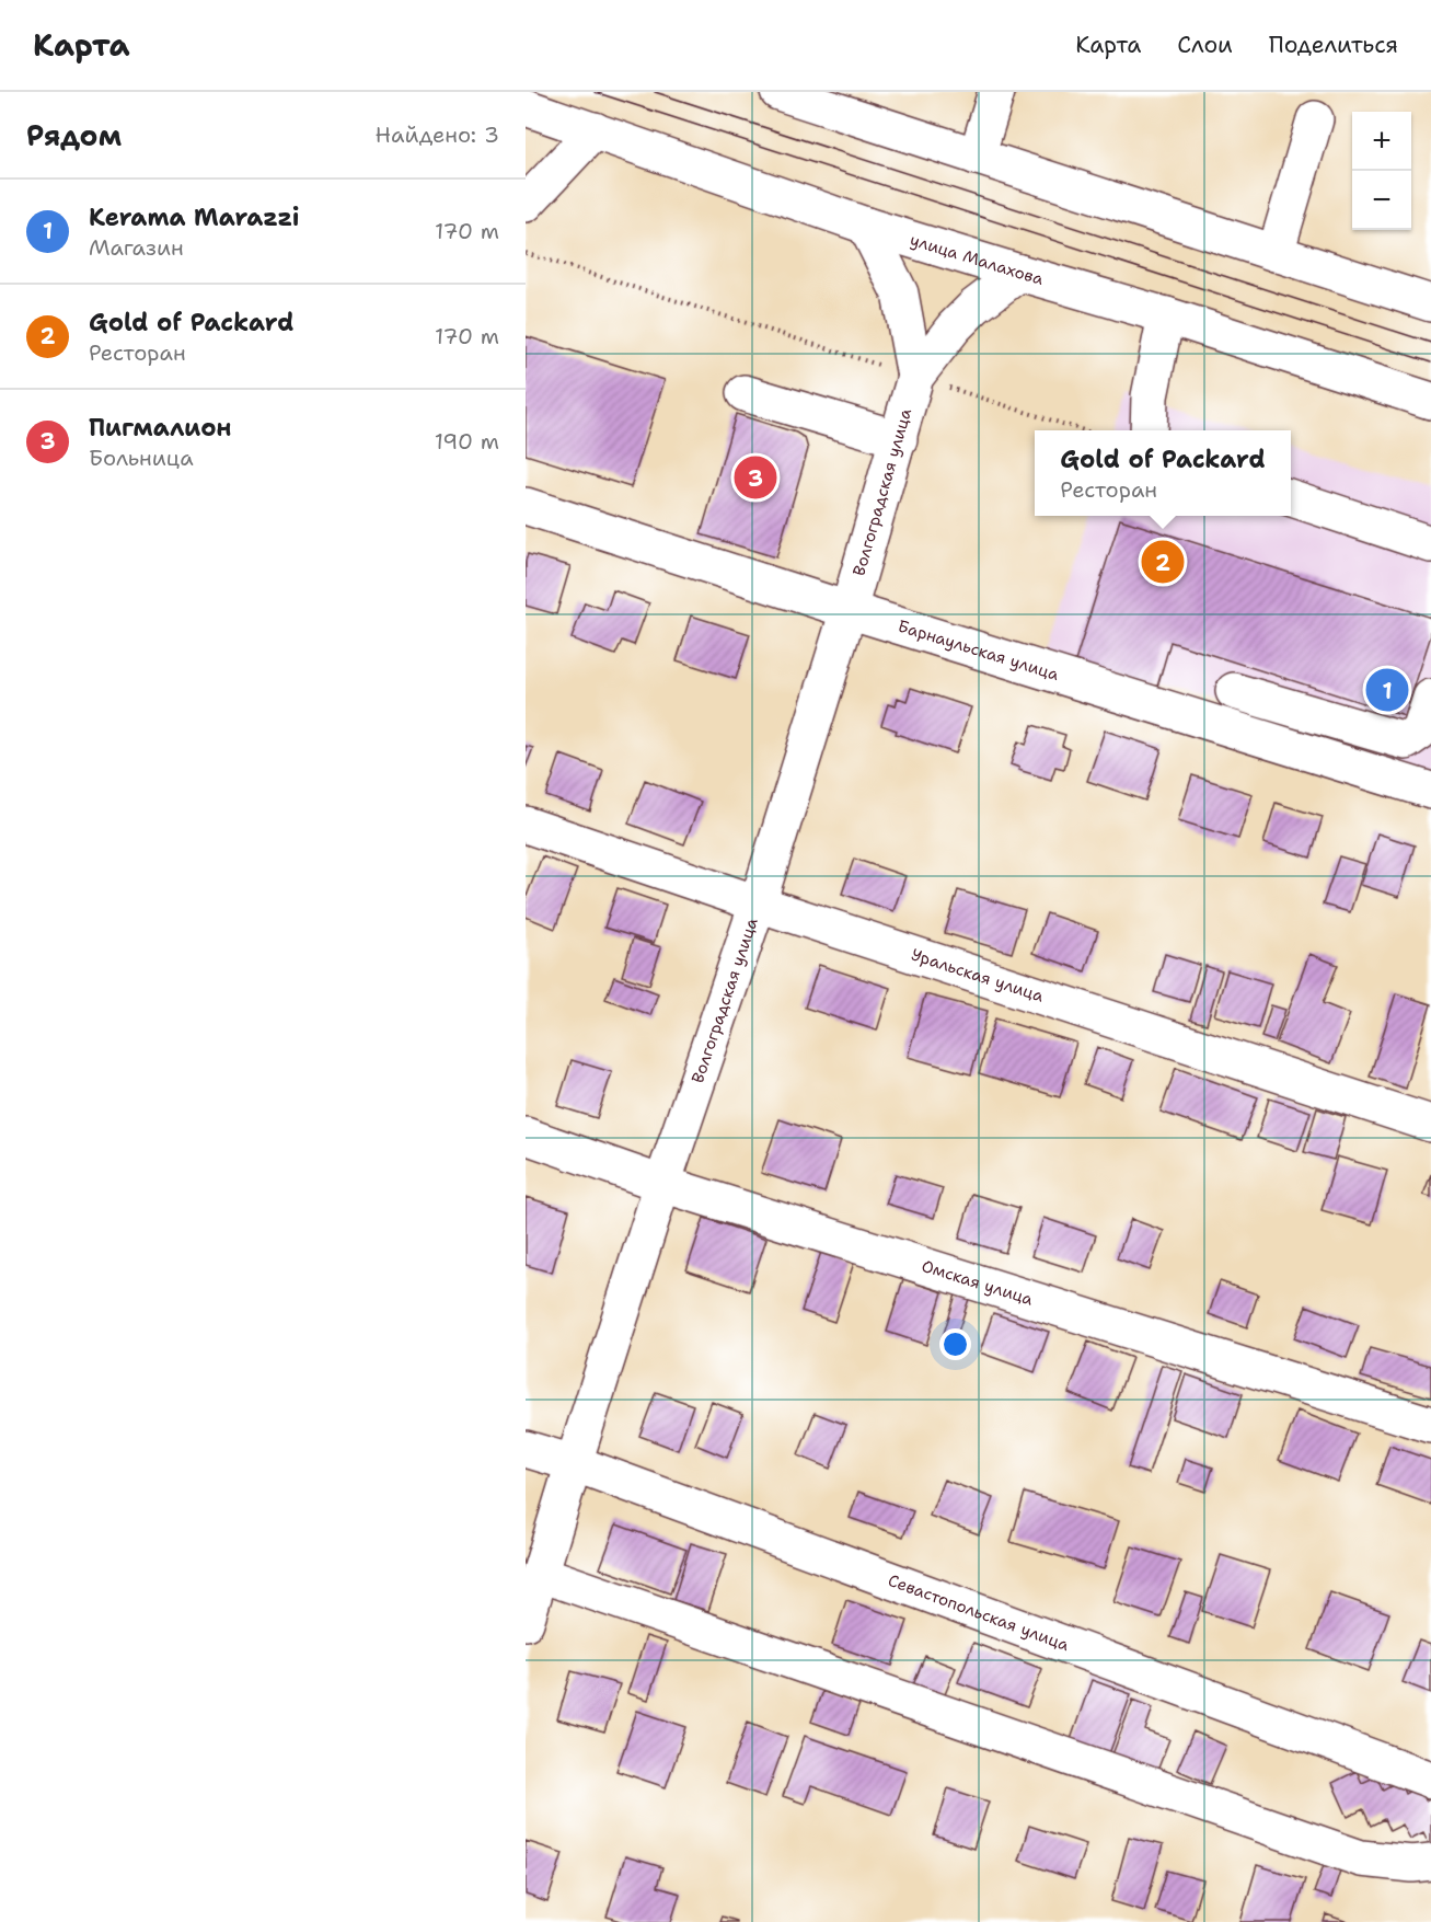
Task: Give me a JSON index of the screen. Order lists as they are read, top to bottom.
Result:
{
  "streets": {
    "street": [
      "улица Малахова",
      "Волгоградская улица",
      "Барнаульская улица",
      "Уральская улица",
      "Омская улица",
      "Севастопольская улица"
    ]
  },
  "crossings": [
    ["улица Малахова", "Волгоградская улица"],
    ["Волгоградская улица", "Барнаульская улица"],
    ["Волгоградская улица", "Уральская улица"],
    ["Волгоградская улица", "Омская улица"],
    ["Волгоградская улица", "Севастопольская улица"]
  ],
  "page": {
    "header": "Карта",
    "nav": ["Карта", "Слои", "Поделиться"],
    "heading": ["Рядом", "Найдено: 3"],
    "map_buttons": ["+", "−"],
    "list": [
      {
        "mark": "1",
        "name": "Kerama Marazzi",
        "note": "Магазин",
        "value": "170 m"
      },
      {
        "mark": "2",
        "name": "Gold of Packard",
        "note": "Ресторан",
        "value": "170 m"
      },
      {
        "mark": "3",
        "name": "Пигмалион",
        "note": "Больница",
        "value": "190 m"
      }
    ],
    "popup": ["Gold of Packard", "Ресторан"],
    "pins": ["3", "2", "1"]
  }
}
